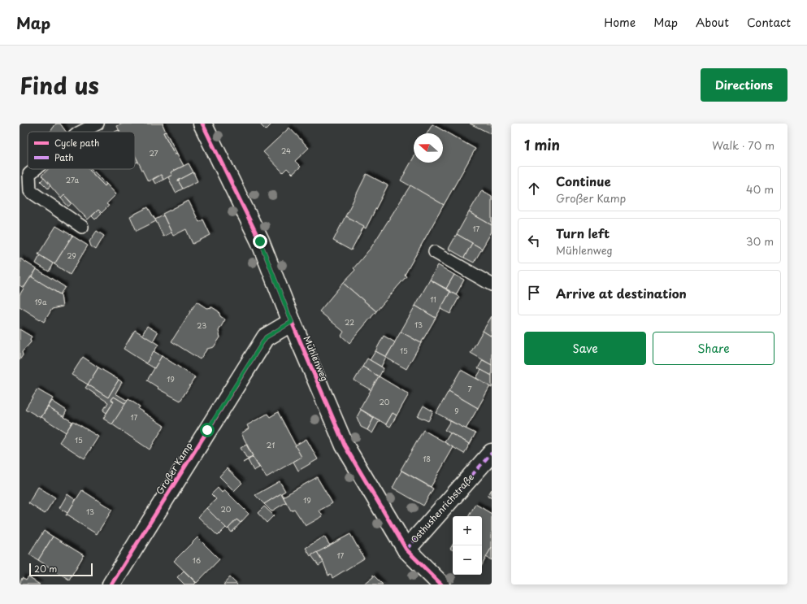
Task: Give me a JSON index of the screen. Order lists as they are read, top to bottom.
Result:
{
  "streets": {
    "street": ["Mühlenweg", "Großer Kamp", "Osthushenrichstraße"]
  },
  "crossings": [
    ["Mühlenweg", "Großer Kamp"],
    ["Mühlenweg", "Osthushenrichstraße"]
  ],
  "house_numbers": [
    "24",
    "27",
    "27a",
    "17",
    "29",
    "11",
    "19a",
    "22",
    "13",
    "23",
    "15",
    "19",
    "7",
    "20",
    "9",
    "17",
    "15",
    "21",
    "18",
    "19",
    "20",
    "13",
    "17",
    "16"
  ],
  "legend": ["Cycle path", "Path"],
  "scale_bar": "20 m",
  "north": "left",
  "page": {
    "header": "Map",
    "nav": [
      "Home",
      "Map",
      "About",
      "Contact"
    ],
    "title": "Find us",
    "buttons": [
      "Directions",
      ["Save", "Share"]
    ],
    "heading": ["1 min", "Walk · 70 m"],
    "list": [
      ["Continue", "Großer Kamp", "40 m"],
      ["Turn left", "Mühlenweg", "30 m"],
      "Arrive at destination"
    ],
    "map_buttons": ["+", "−"],
    "scale": "20 m"
  }
}
